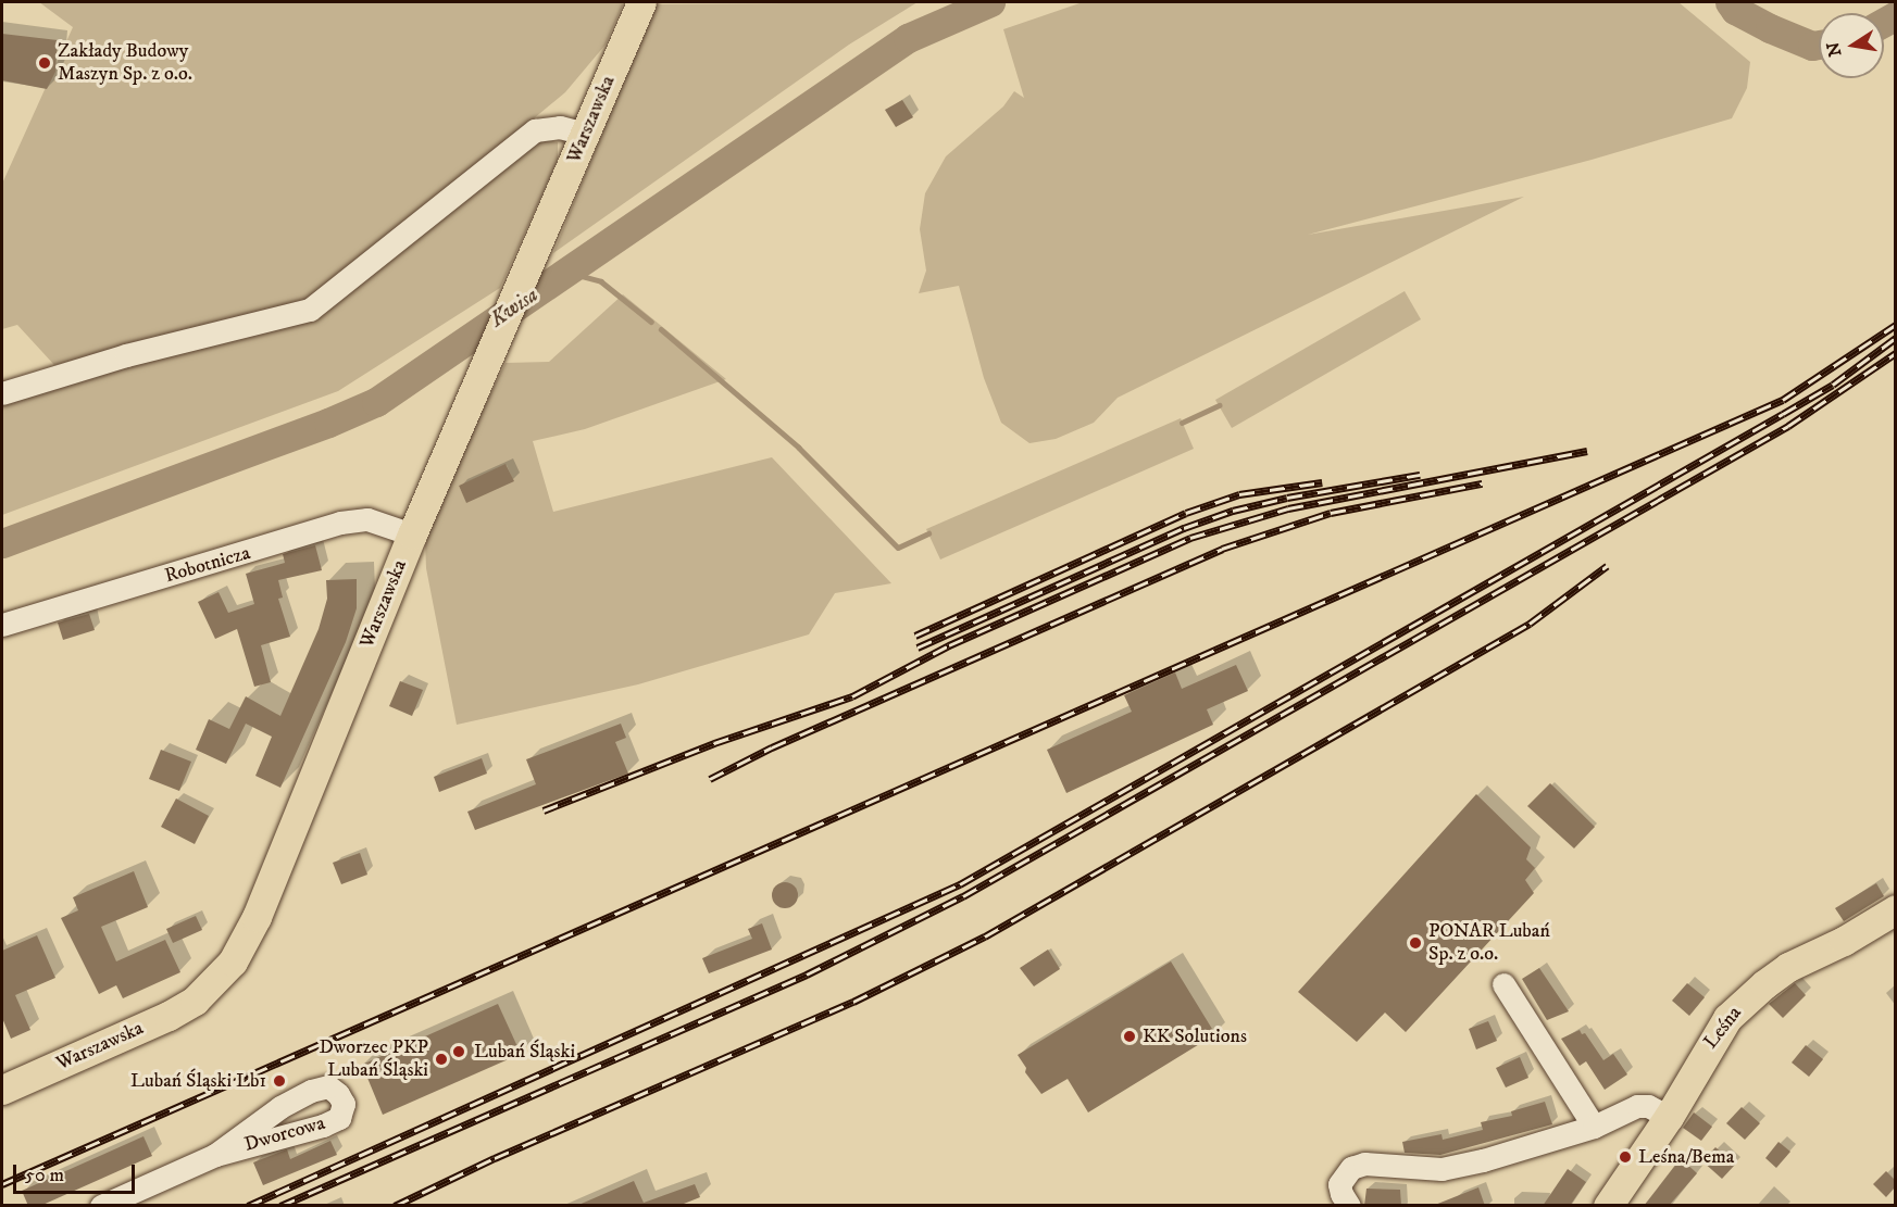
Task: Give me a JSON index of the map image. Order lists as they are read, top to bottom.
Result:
{
  "streets": {
    "main road": ["Warszawska", "Leśna"],
    "street": ["Robotnicza", "Dworcowa"]
  },
  "crossings": [
    ["Warszawska", "Robotnicza"]
  ],
  "water": ["Kwisa"],
  "places": [
    "Zakłady Budowy Maszyn Sp. z o.o.",
    "PONAR Lubań Sp. z o.o.",
    "KK Solutions",
    "Lubań Śląski",
    "Dworzec PKP Lubań Śląski",
    "Lubań Śląski Lb1",
    "Leśna/Bema"
  ],
  "scale_bar": "50 m",
  "north": "left"
}
